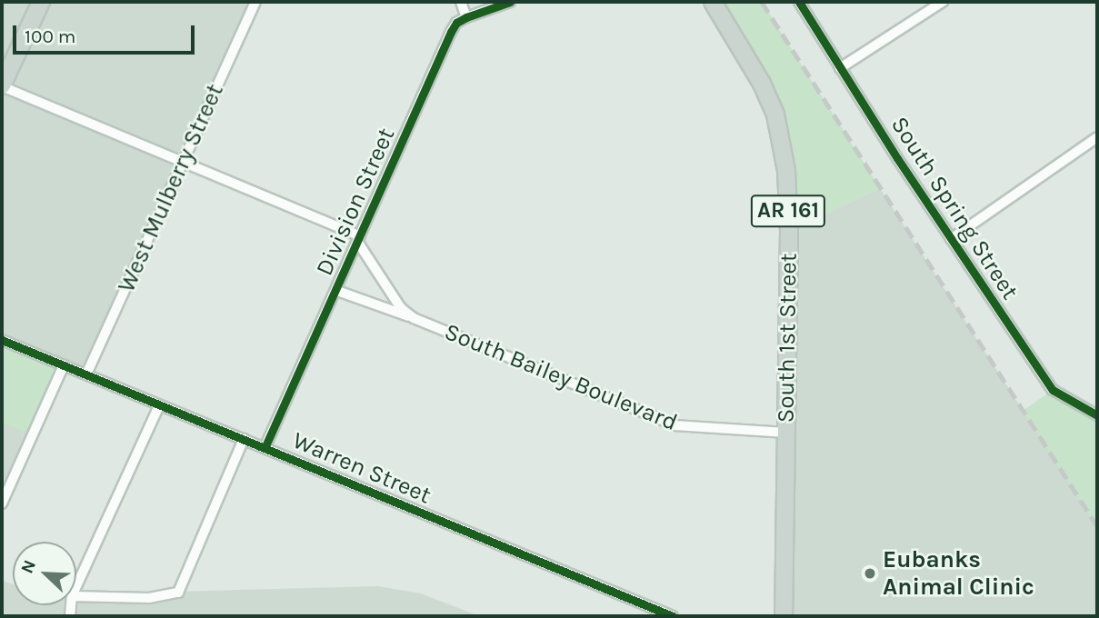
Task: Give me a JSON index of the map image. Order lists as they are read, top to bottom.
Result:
{
  "streets": {
    "main road": ["AR 161", "South 1st Street"],
    "street": [
      "West Mulberry Street",
      "Division Street",
      "South Spring Street",
      "South Bailey Boulevard",
      "Warren Street"
    ]
  },
  "crossings": [
    ["West Mulberry Street", "Warren Street"],
    ["Division Street", "South Bailey Boulevard"],
    ["Division Street", "Warren Street"],
    ["South 1st Street", "South Bailey Boulevard"]
  ],
  "places": ["Eubanks Animal Clinic"],
  "scale_bar": "100 m",
  "north": "top left"
}
